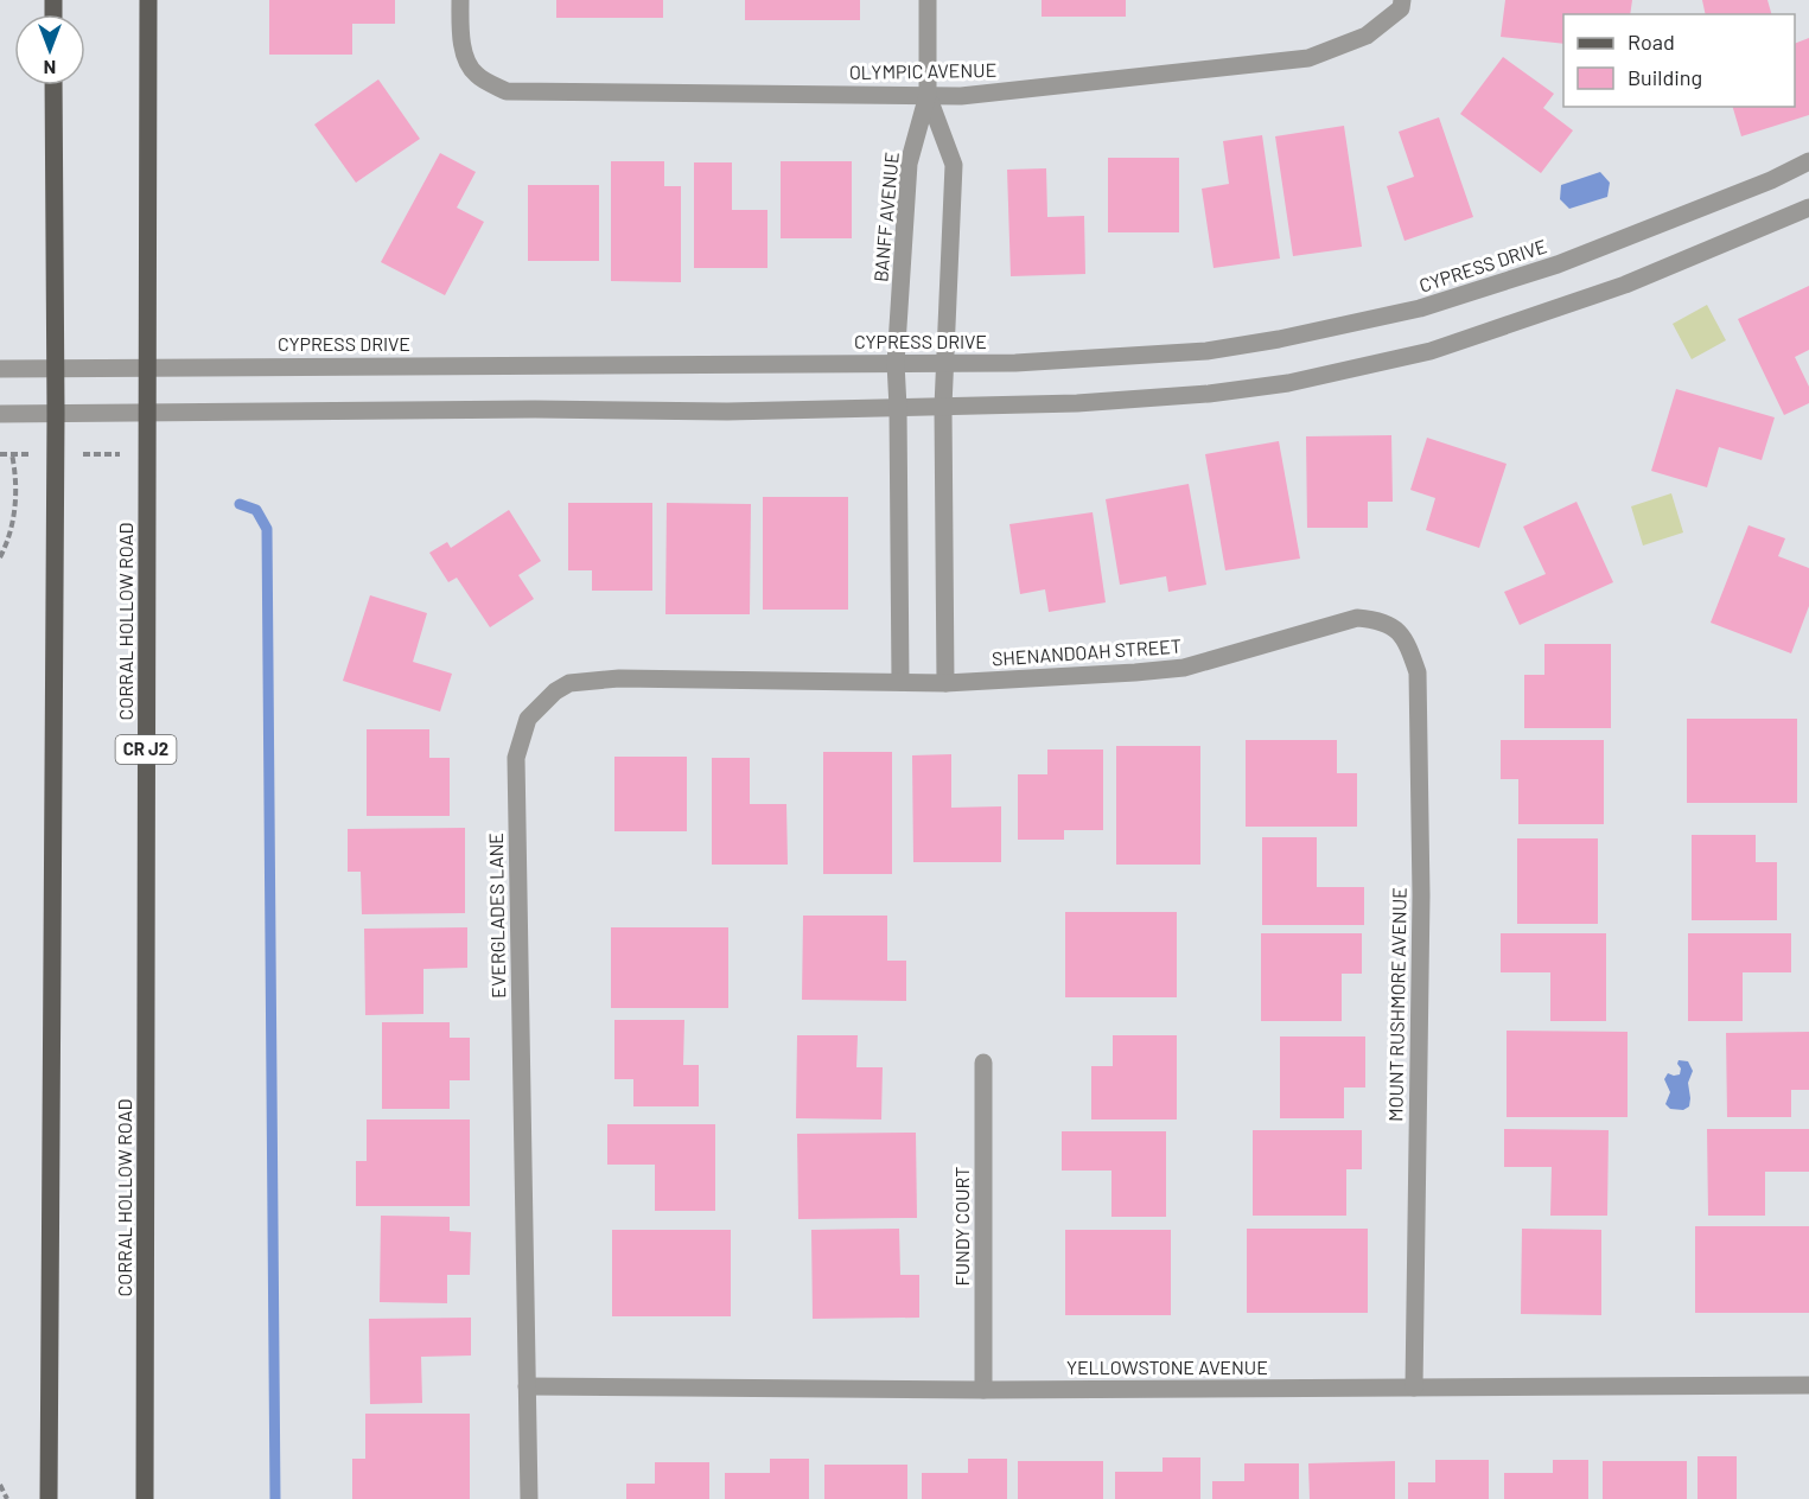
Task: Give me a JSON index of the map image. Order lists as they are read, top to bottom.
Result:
{
  "streets": {
    "main road": ["CORRAL HOLLOW ROAD", "CR J2"],
    "street": [
      "OLYMPIC AVENUE",
      "BANFF AVENUE",
      "CYPRESS DRIVE",
      "SHENANDOAH STREET",
      "EVERGLADES LANE",
      "MOUNT RUSHMORE AVENUE",
      "FUNDY COURT",
      "YELLOWSTONE AVENUE"
    ]
  },
  "crossings": [
    ["OLYMPIC AVENUE", "BANFF AVENUE"],
    ["BANFF AVENUE", "CYPRESS DRIVE"],
    ["BANFF AVENUE", "SHENANDOAH STREET"],
    ["BANFF AVENUE", "EVERGLADES LANE"],
    ["CYPRESS DRIVE", "CORRAL HOLLOW ROAD"],
    ["SHENANDOAH STREET", "EVERGLADES LANE"],
    ["SHENANDOAH STREET", "MOUNT RUSHMORE AVENUE"],
    ["EVERGLADES LANE", "YELLOWSTONE AVENUE"],
    ["MOUNT RUSHMORE AVENUE", "YELLOWSTONE AVENUE"],
    ["FUNDY COURT", "YELLOWSTONE AVENUE"]
  ],
  "legend": ["Road", "Building"],
  "north": "bottom"
}
